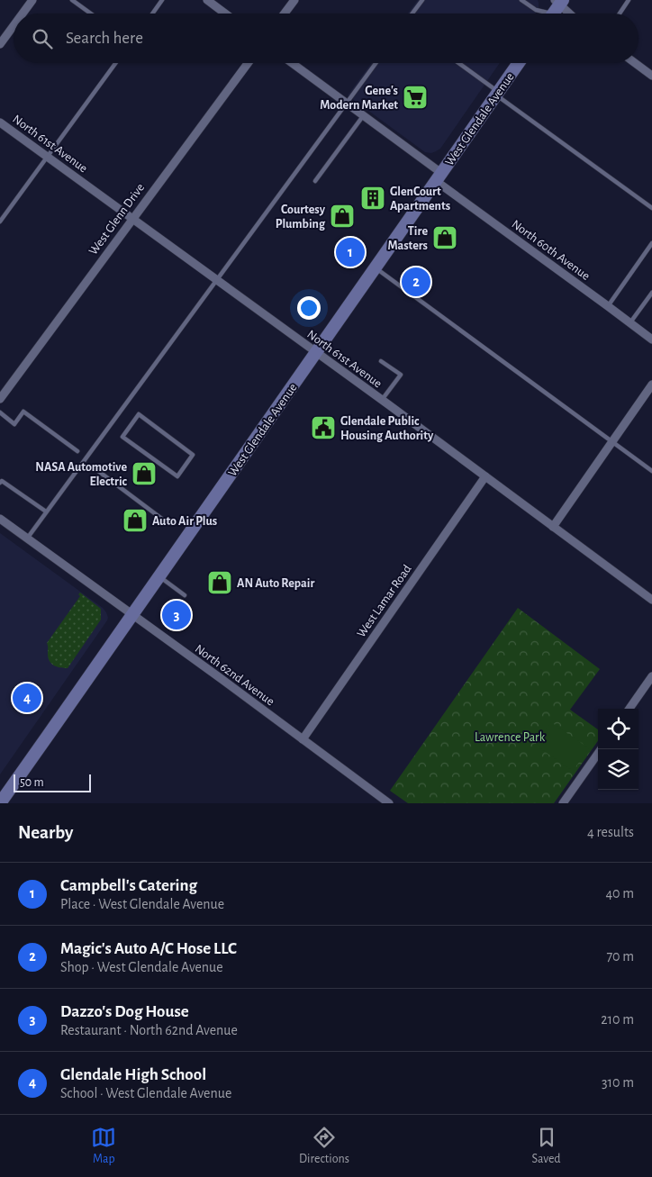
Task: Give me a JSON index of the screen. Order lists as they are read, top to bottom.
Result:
{
  "streets": {
    "main road": ["West Glendale Avenue"],
    "street": [
      "North 61st Avenue",
      "West Glenn Drive",
      "North 60th Avenue",
      "West Lamar Road",
      "North 62nd Avenue"
    ]
  },
  "crossings": [
    ["West Glendale Avenue", "North 61st Avenue"],
    ["West Glendale Avenue", "North 60th Avenue"],
    ["West Glendale Avenue", "North 62nd Avenue"],
    ["North 61st Avenue", "West Glenn Drive"],
    ["North 61st Avenue", "West Lamar Road"],
    ["West Lamar Road", "North 62nd Avenue"]
  ],
  "parks": ["Lawrence Park"],
  "places": {
    "supermarket": ["Gene's Modern Market"],
    "building": ["GlenCourt Apartments"],
    "shop": [
      "Courtesy Plumbing",
      "Tire Masters",
      "NASA Automotive Electric",
      "Auto Air Plus",
      "AN Auto Repair"
    ],
    "public building": ["Glendale Public Housing Authority"]
  },
  "scale_bar": "50 m",
  "page": {
    "search": "Search here",
    "pins": [
      "1",
      "2",
      "3",
      "4"
    ],
    "scale": "50 m",
    "heading": ["Nearby", "4 results"],
    "list": [
      {
        "mark": "1",
        "name": "Campbell's Catering",
        "note": "Place · West Glendale Avenue",
        "value": "40 m"
      },
      {
        "mark": "2",
        "name": "Magic's Auto A/C Hose LLC",
        "note": "Shop · West Glendale Avenue",
        "value": "70 m"
      },
      {
        "mark": "3",
        "name": "Dazzo's Dog House",
        "note": "Restaurant · North 62nd Avenue",
        "value": "210 m"
      },
      {
        "mark": "4",
        "name": "Glendale High School",
        "note": "School · West Glendale Avenue",
        "value": "310 m"
      }
    ],
    "nav": ["Map", "Directions", "Saved"]
  }
}
